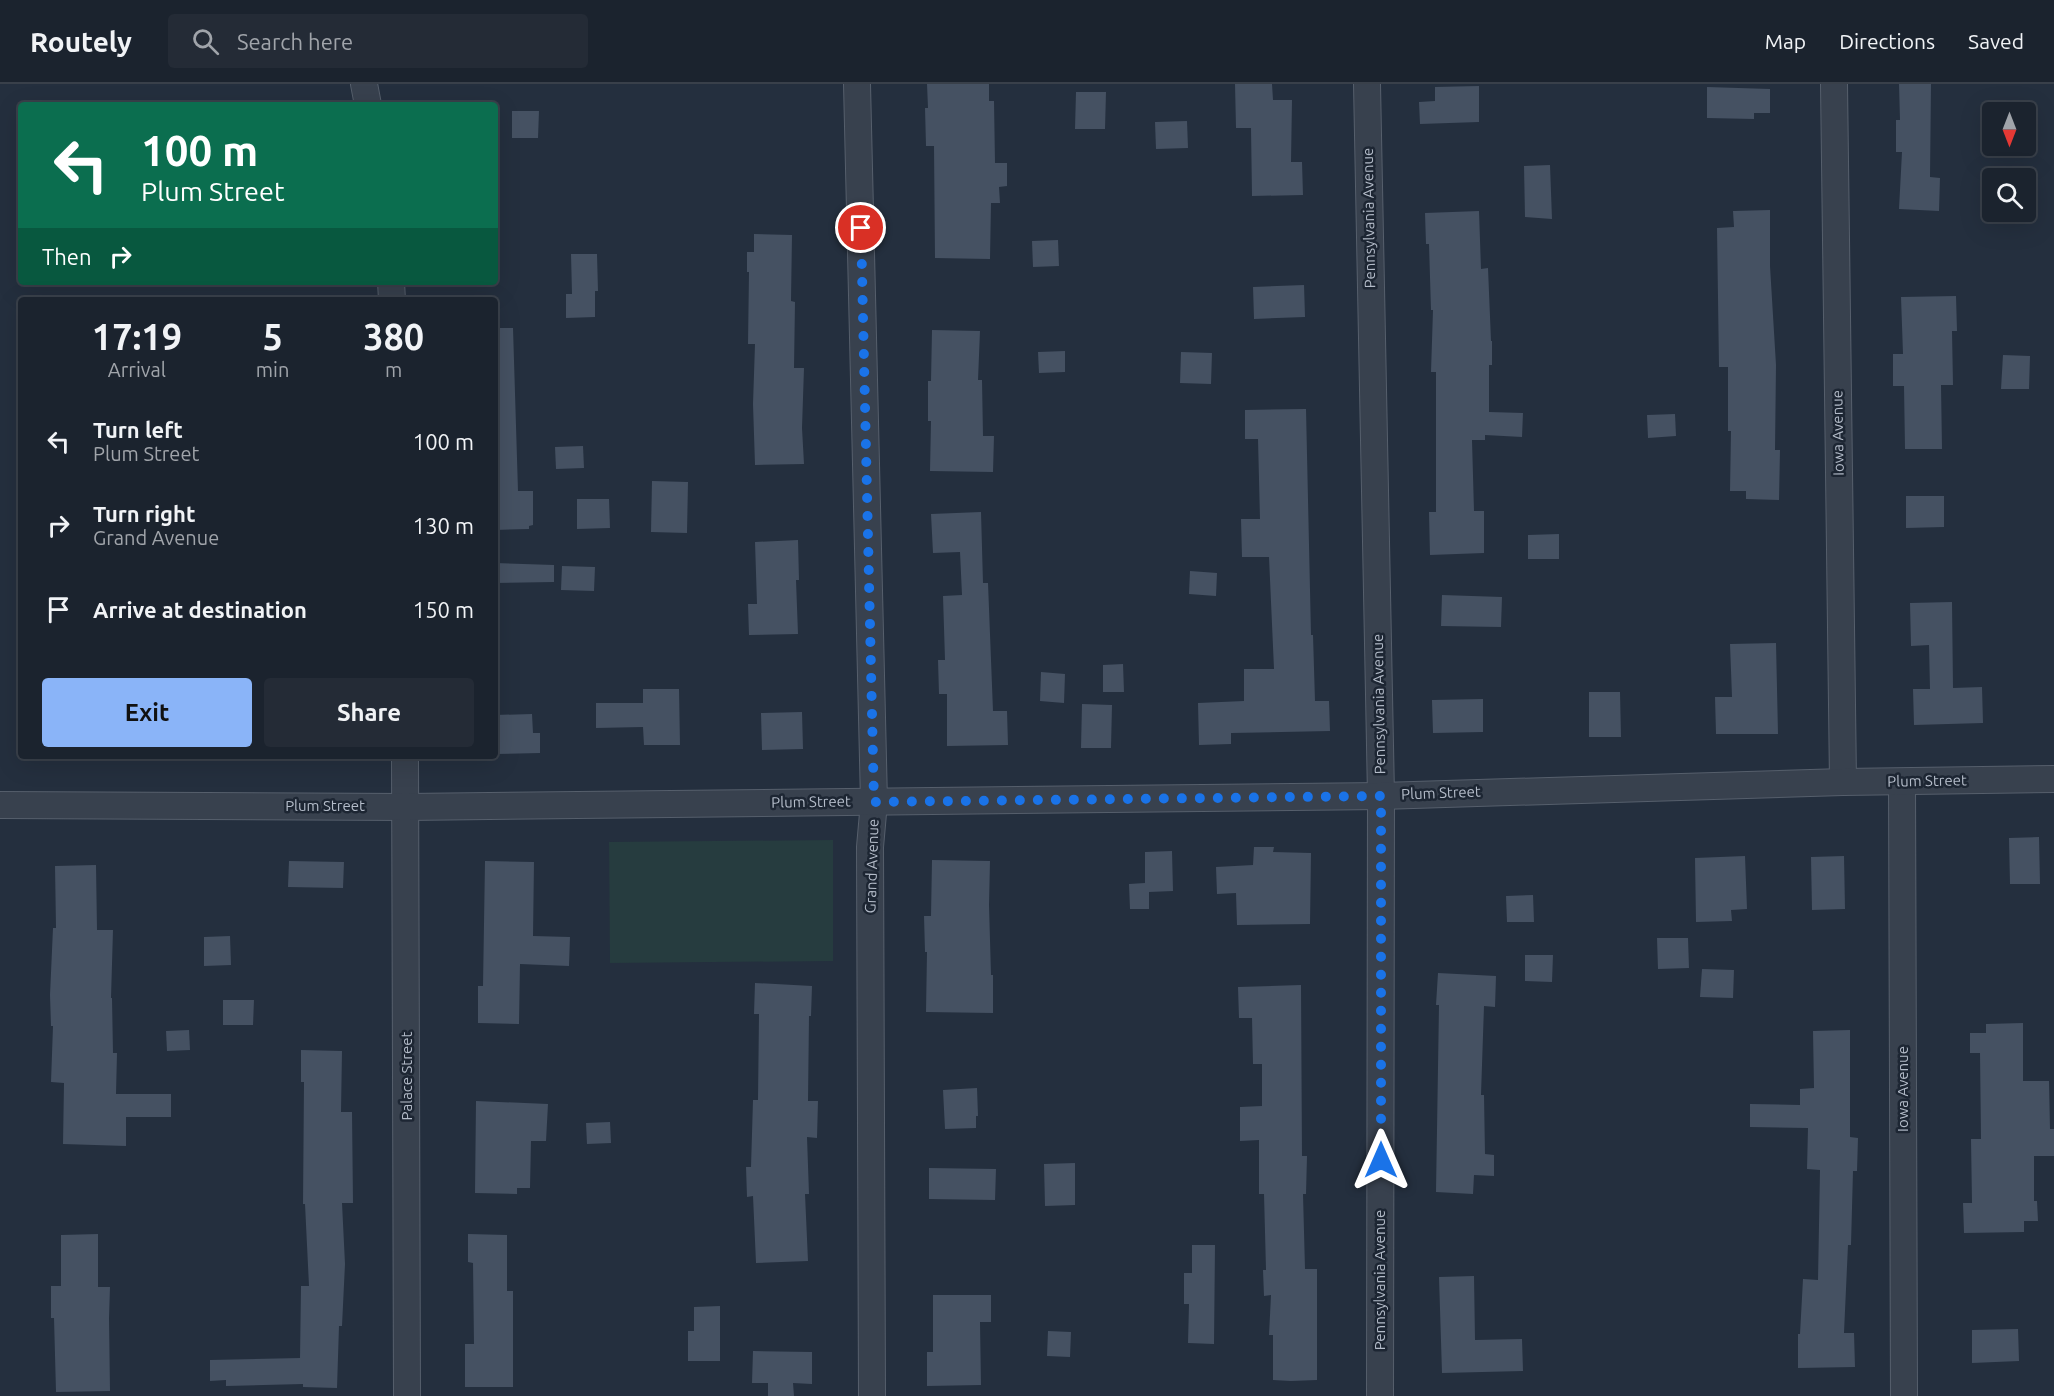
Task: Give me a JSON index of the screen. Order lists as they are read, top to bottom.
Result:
{
  "streets": {
    "street": [
      "Pennsylvania Avenue",
      "Iowa Avenue",
      "Plum Street",
      "Grand Avenue",
      "Palace Street"
    ]
  },
  "crossings": [
    ["Pennsylvania Avenue", "Plum Street"],
    ["Iowa Avenue", "Plum Street"],
    ["Plum Street", "Grand Avenue"],
    ["Plum Street", "Palace Street"]
  ],
  "north": "bottom",
  "page": {
    "header": "Routely",
    "search": "Search here",
    "nav": ["Map", "Directions", "Saved"],
    "turn": ["100 m", "Plum Street"],
    "then": "Then",
    "eta": [
      "17:19",
      "Arrival",
      "5",
      "min",
      "380",
      "m"
    ],
    "list": [
      {
        "name": "Turn left",
        "note": "Plum Street",
        "value": "100 m"
      },
      {
        "name": "Turn right",
        "note": "Grand Avenue",
        "value": "130 m"
      },
      {
        "name": "Arrive at destination",
        "value": "150 m"
      }
    ],
    "buttons": ["Exit", "Share"]
  }
}
